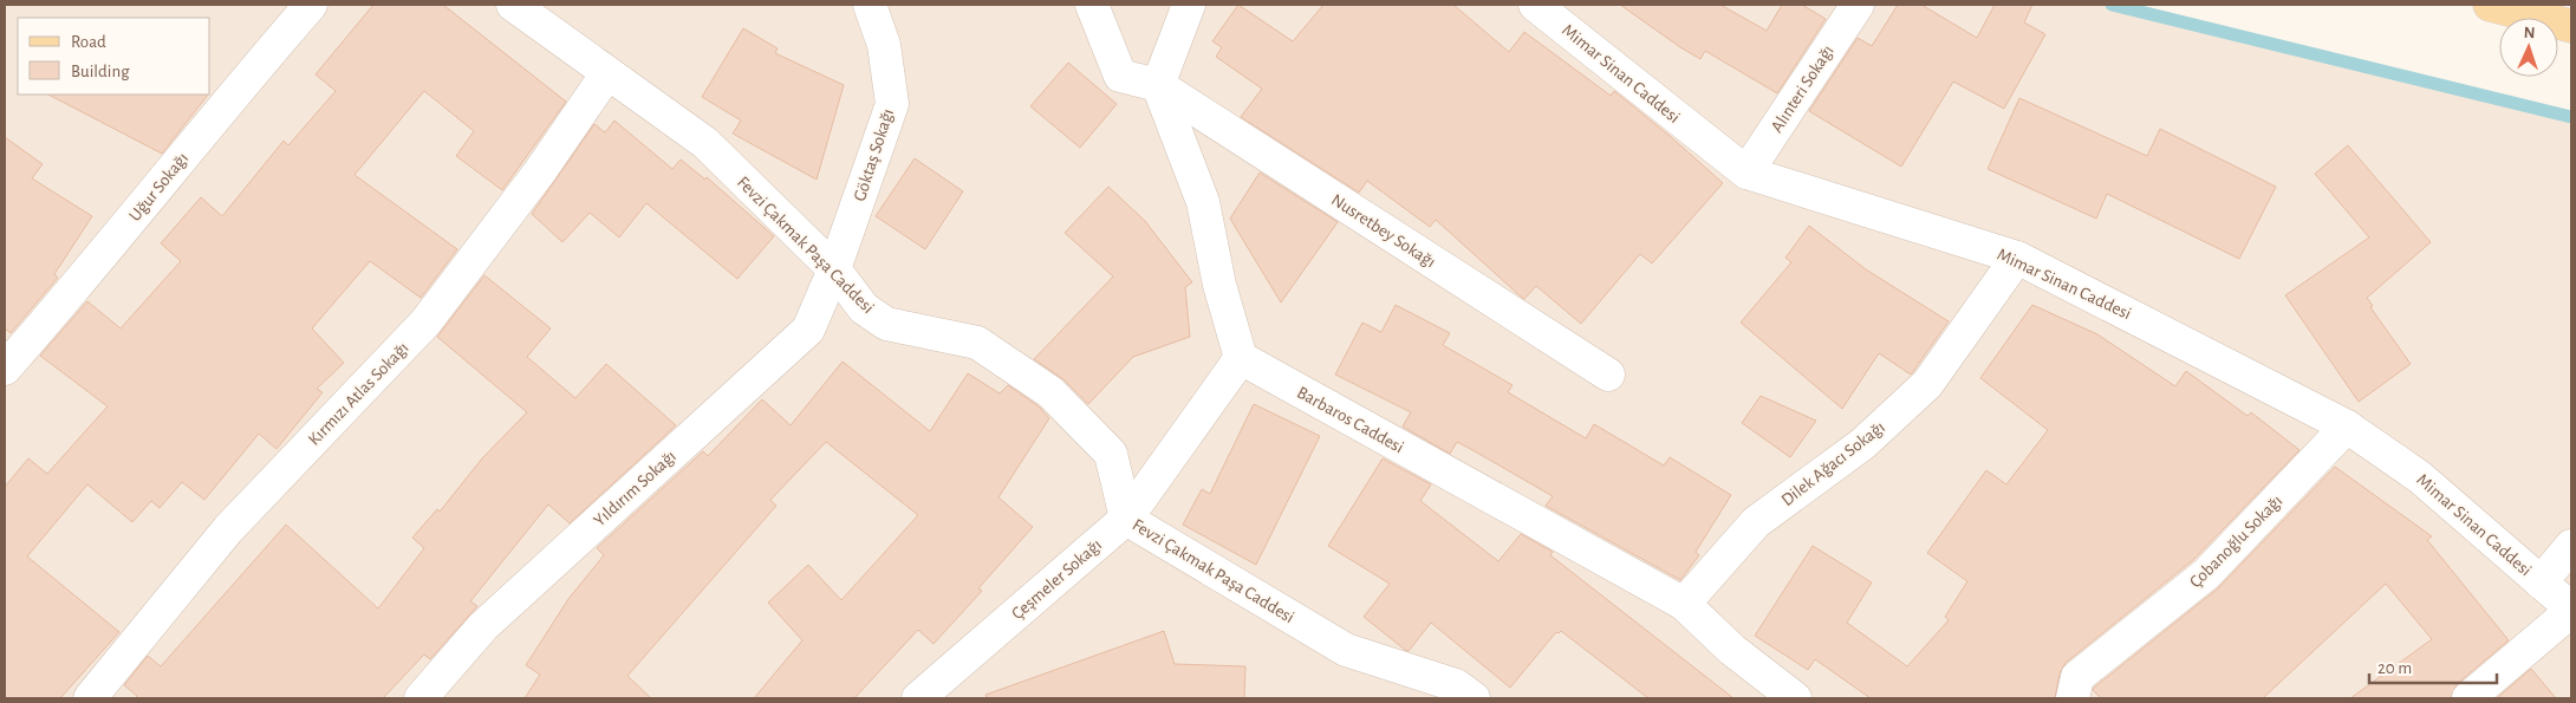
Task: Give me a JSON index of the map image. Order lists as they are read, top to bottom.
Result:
{
  "streets": {
    "street": [
      "Mimar Sinan Caddesi",
      "Alınteri Sokağı",
      "Göktaş Sokağı",
      "Uğur Sokağı",
      "Nusretbey Sokağı",
      "Fevzi Çakmak Paşa Caddesi",
      "Kırmızı Atlas Sokağı",
      "Barbaros Caddesi",
      "Dilek Ağacı Sokağı",
      "Yıldırım Sokağı",
      "Çobanoğlu Sokağı",
      "Çeşmeler Sokağı"
    ]
  },
  "crossings": [
    ["Mimar Sinan Caddesi", "Alınteri Sokağı"],
    ["Mimar Sinan Caddesi", "Dilek Ağacı Sokağı"],
    ["Mimar Sinan Caddesi", "Çobanoğlu Sokağı"],
    ["Göktaş Sokağı", "Fevzi Çakmak Paşa Caddesi"],
    ["Göktaş Sokağı", "Yıldırım Sokağı"],
    ["Fevzi Çakmak Paşa Caddesi", "Kırmızı Atlas Sokağı"],
    ["Fevzi Çakmak Paşa Caddesi", "Yıldırım Sokağı"],
    ["Fevzi Çakmak Paşa Caddesi", "Çeşmeler Sokağı"],
    ["Barbaros Caddesi", "Dilek Ağacı Sokağı"],
    ["Barbaros Caddesi", "Çeşmeler Sokağı"]
  ],
  "legend": ["Road", "Building"],
  "scale_bar": "20 m",
  "north": "top"
}
